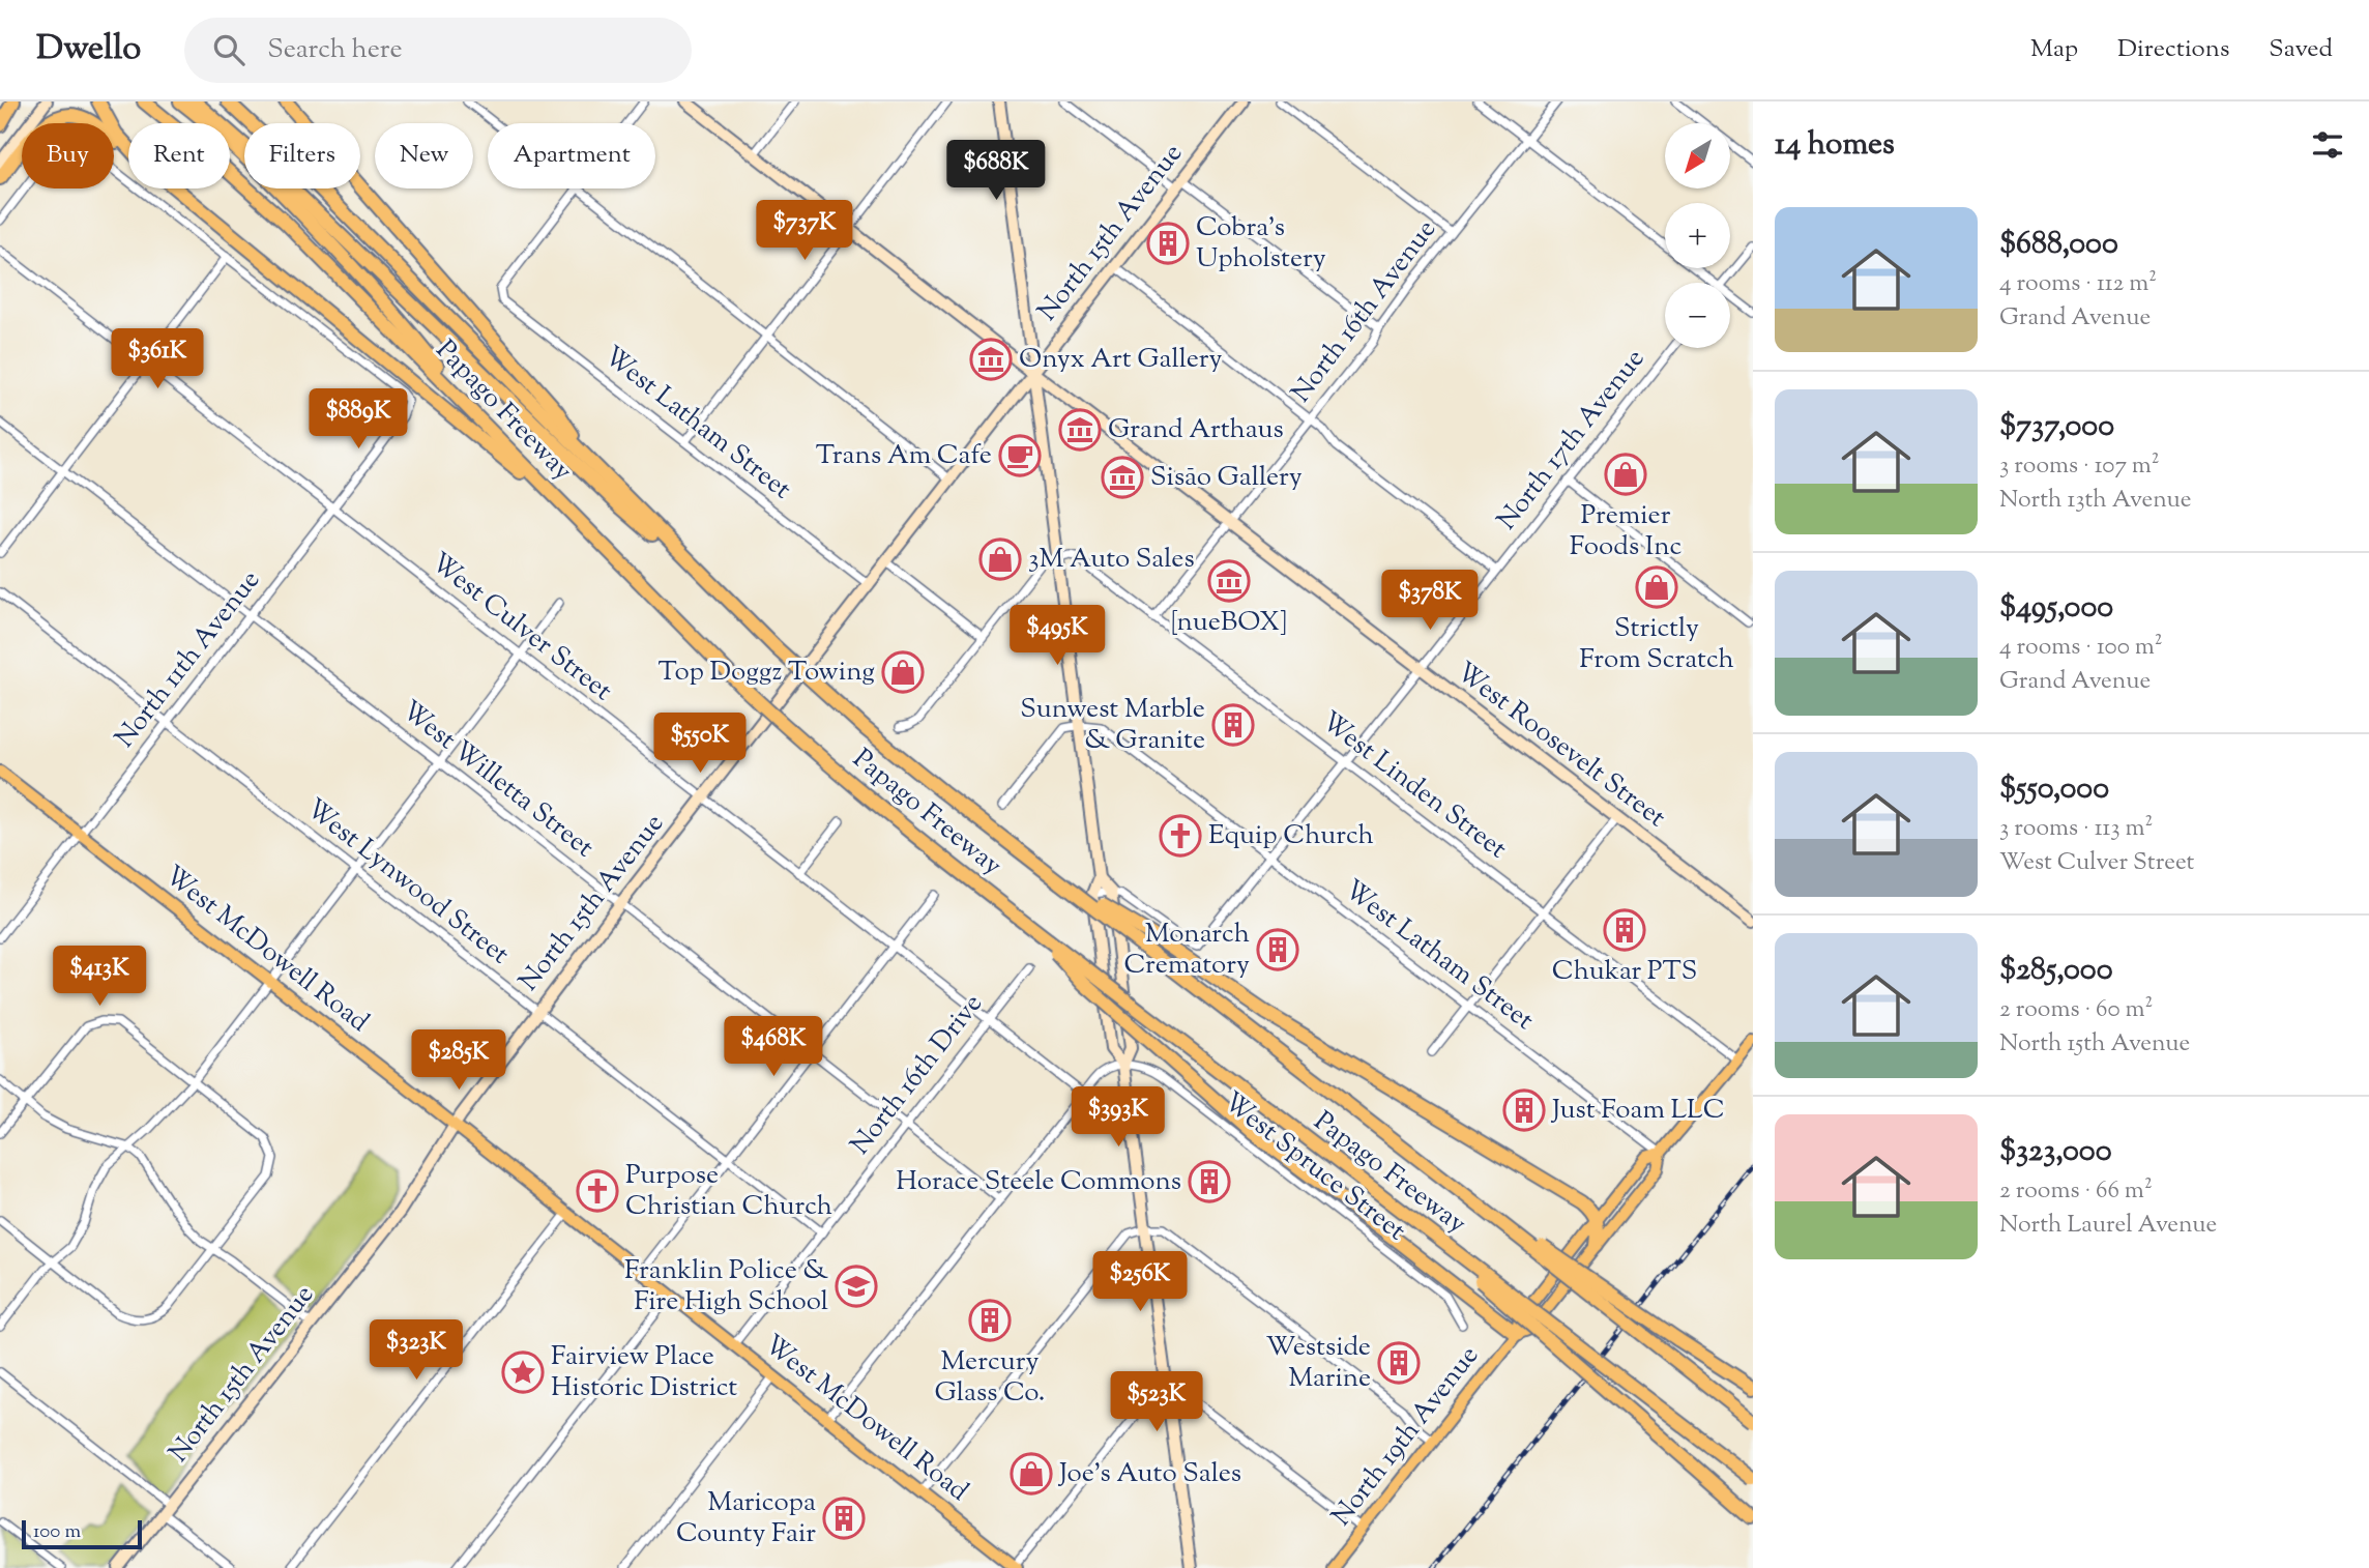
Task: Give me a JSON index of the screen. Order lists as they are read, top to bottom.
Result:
{
  "streets": {
    "highway": ["Papago Freeway"],
    "main road": ["West McDowell Road", "North 19th Avenue"],
    "street": [
      "North 15th Avenue",
      "North 16th Avenue",
      "West Latham Street",
      "North 17th Avenue",
      "West Culver Street",
      "North 11th Avenue",
      "West Roosevelt Street",
      "West Willetta Street",
      "West Linden Street",
      "West Lynwood Street",
      "North 16th Drive",
      "West Spruce Street"
    ]
  },
  "crossings": [
    ["North 15th Avenue", "West Latham Street"],
    ["North 15th Avenue", "West Culver Street"],
    ["North 15th Avenue", "West Roosevelt Street"],
    ["North 15th Avenue", "West Willetta Street"],
    ["North 15th Avenue", "West Lynwood Street"],
    ["North 15th Avenue", "West McDowell Road"],
    ["North 16th Avenue", "West Roosevelt Street"],
    ["North 16th Avenue", "West Linden Street"],
    ["West Latham Street", "North 17th Avenue"],
    ["West Latham Street", "North 19th Avenue"],
    ["North 17th Avenue", "West Roosevelt Street"],
    ["North 17th Avenue", "West Linden Street"],
    ["West Culver Street", "North 11th Avenue"],
    ["West Culver Street", "North 16th Drive"],
    ["North 11th Avenue", "West Willetta Street"],
    ["North 11th Avenue", "West Lynwood Street"],
    ["North 11th Avenue", "West McDowell Road"],
    ["West Willetta Street", "North 16th Drive"],
    ["West Linden Street", "North 19th Avenue"],
    ["West Lynwood Street", "North 16th Drive"],
    ["West McDowell Road", "North 16th Drive"]
  ],
  "places": {
    "building": [
      "Cobra's Upholstery",
      "Sunwest Marble & Granite",
      "Chukar PTS",
      "Monarch Crematory",
      "Just Foam LLC",
      "Horace Steele Commons",
      "Mercury Glass Co.",
      "Westside Marine",
      "Maricopa County Fair"
    ],
    "museum": [
      "Onyx Art Gallery",
      "Grand Arthaus",
      "Sisāo Gallery",
      "[nueBOX]"
    ],
    "cafe": ["Trans Am Cafe"],
    "shop": [
      "Premier Foods Inc",
      "3M Auto Sales",
      "Strictly From Scratch",
      "Top Doggz Towing",
      "Joe's Auto Sales"
    ],
    "church": ["Equip Church", "Purpose Christian Church"],
    "school or university": ["Franklin Police & Fire High School"],
    "place": ["Fairview Place Historic District"]
  },
  "scale_bar": "100 m",
  "north": "bottom left",
  "page": {
    "header": "Dwello",
    "search": "Search here",
    "nav": ["Map", "Directions", "Saved"],
    "heading": "14 homes",
    "map_buttons": ["+", "−"],
    "chip": [
      "Buy",
      "Rent",
      "Filters",
      "New",
      "Apartment"
    ],
    "price": [
      "$688K",
      "$737K",
      "$361K",
      "$889K",
      "$378K",
      "$495K",
      "$550K",
      "$413K",
      "$468K",
      "$285K",
      "$393K",
      "$256K",
      "$323K",
      "$523K"
    ],
    "list": [
      {
        "name": "$688,000",
        "note": "4 rooms · 112 m² · Grand Avenue"
      },
      {
        "name": "$737,000",
        "note": "3 rooms · 107 m² · North 13th Avenue"
      },
      {
        "name": "$495,000",
        "note": "4 rooms · 100 m² · Grand Avenue"
      },
      {
        "name": "$550,000",
        "note": "3 rooms · 113 m² · West Culver Street"
      },
      {
        "name": "$285,000",
        "note": "2 rooms · 60 m² · North 15th Avenue"
      },
      {
        "name": "$323,000",
        "note": "2 rooms · 66 m² · North Laurel Avenue"
      }
    ],
    "scale": "100 m"
  }
}
